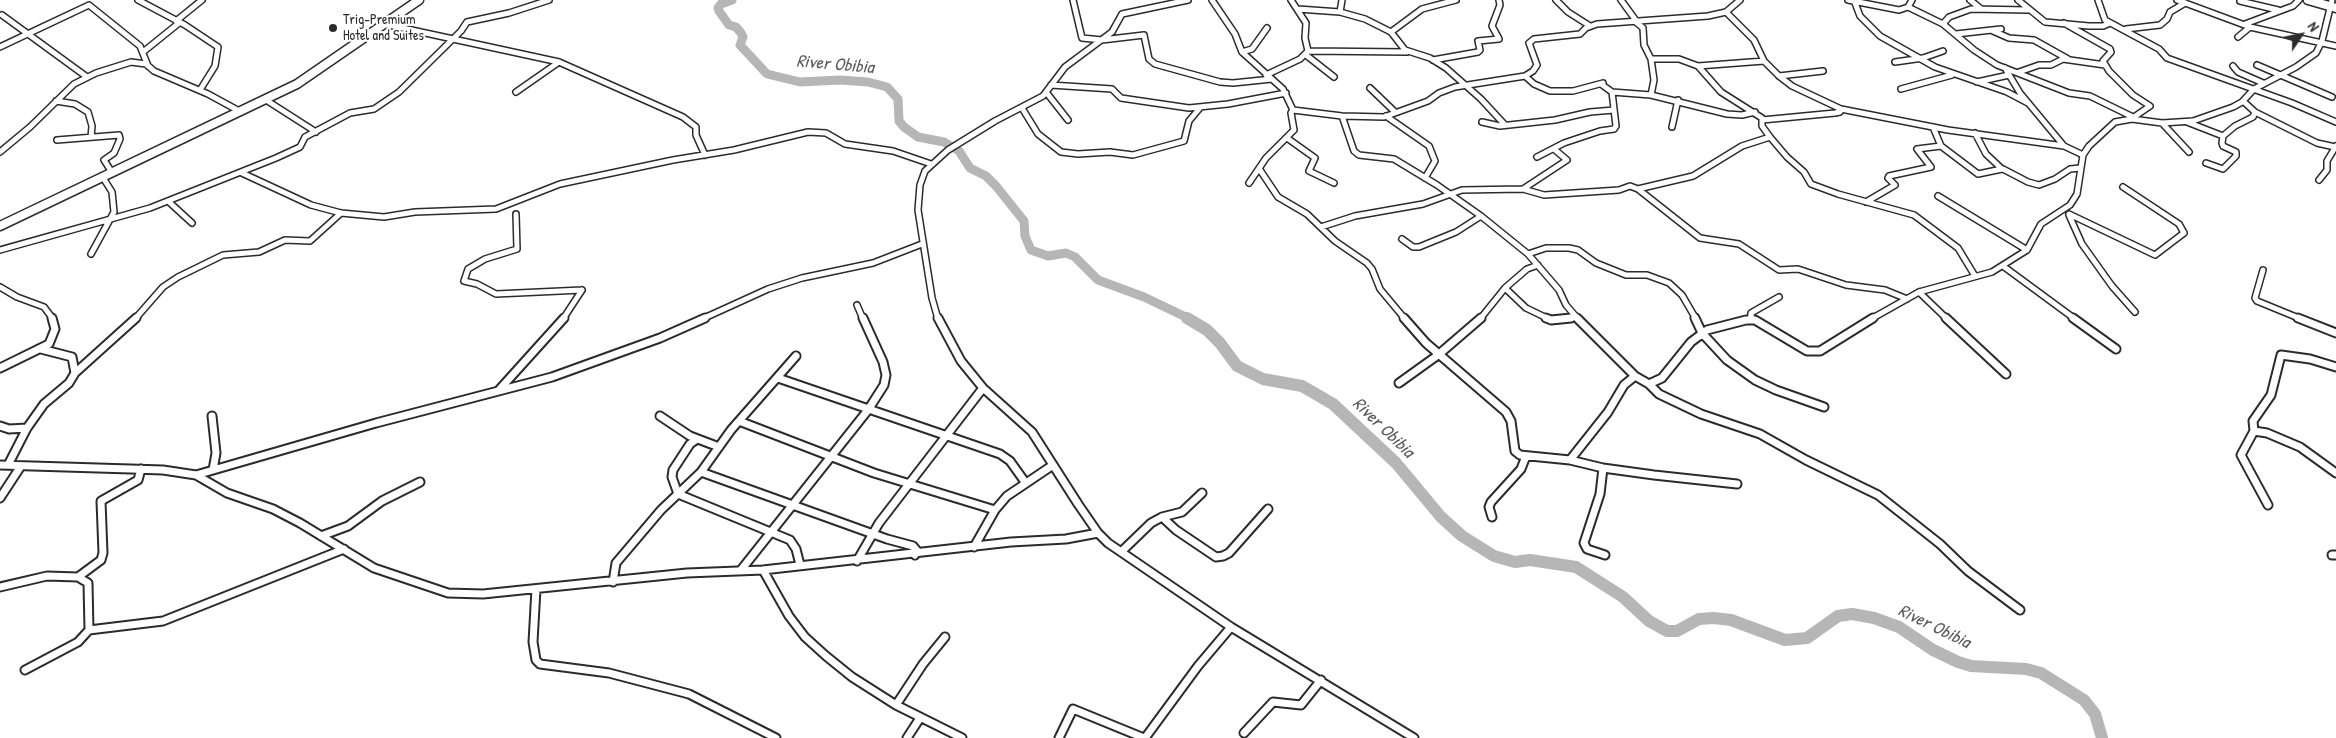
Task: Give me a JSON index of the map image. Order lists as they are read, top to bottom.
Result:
{
  "water": ["River Obibia"],
  "places": ["Trig-Premium Hotel and Suites"],
  "north": "top right"
}
